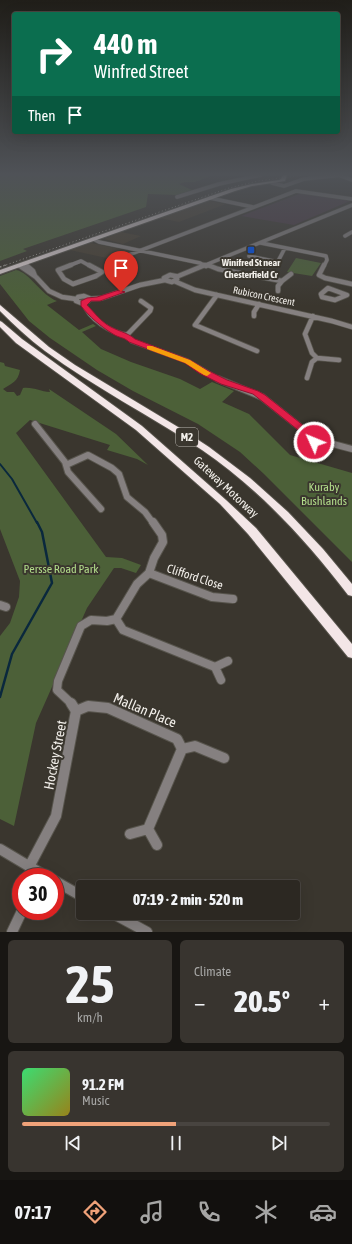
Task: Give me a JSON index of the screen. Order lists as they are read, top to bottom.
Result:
{
  "streets": {
    "highway": ["M2", "Gateway Motorway"],
    "street": [
      "Rubicon Crescent",
      "Clifford Close",
      "Mallan Place",
      "Hockey Street"
    ]
  },
  "crossings": [
    ["Mallan Place", "Hockey Street"]
  ],
  "parks": ["Kuraby Bushlands", "Persse Road Park"],
  "places": {
    "transit": ["Winifred St near Chesterfield Cr"]
  },
  "page": {
    "turn": ["440 m", "Winfred Street"],
    "then": "Then",
    "limit": "30",
    "trip": "07:19 · 2 min · 520 m",
    "tile": [
      ["25", "km/h"],
      "Climate"
    ],
    "heat": ["−", "20.5°", "+"],
    "song": ["91.2 FM", "Music"],
    "tabs": "07:17"
  }
}
